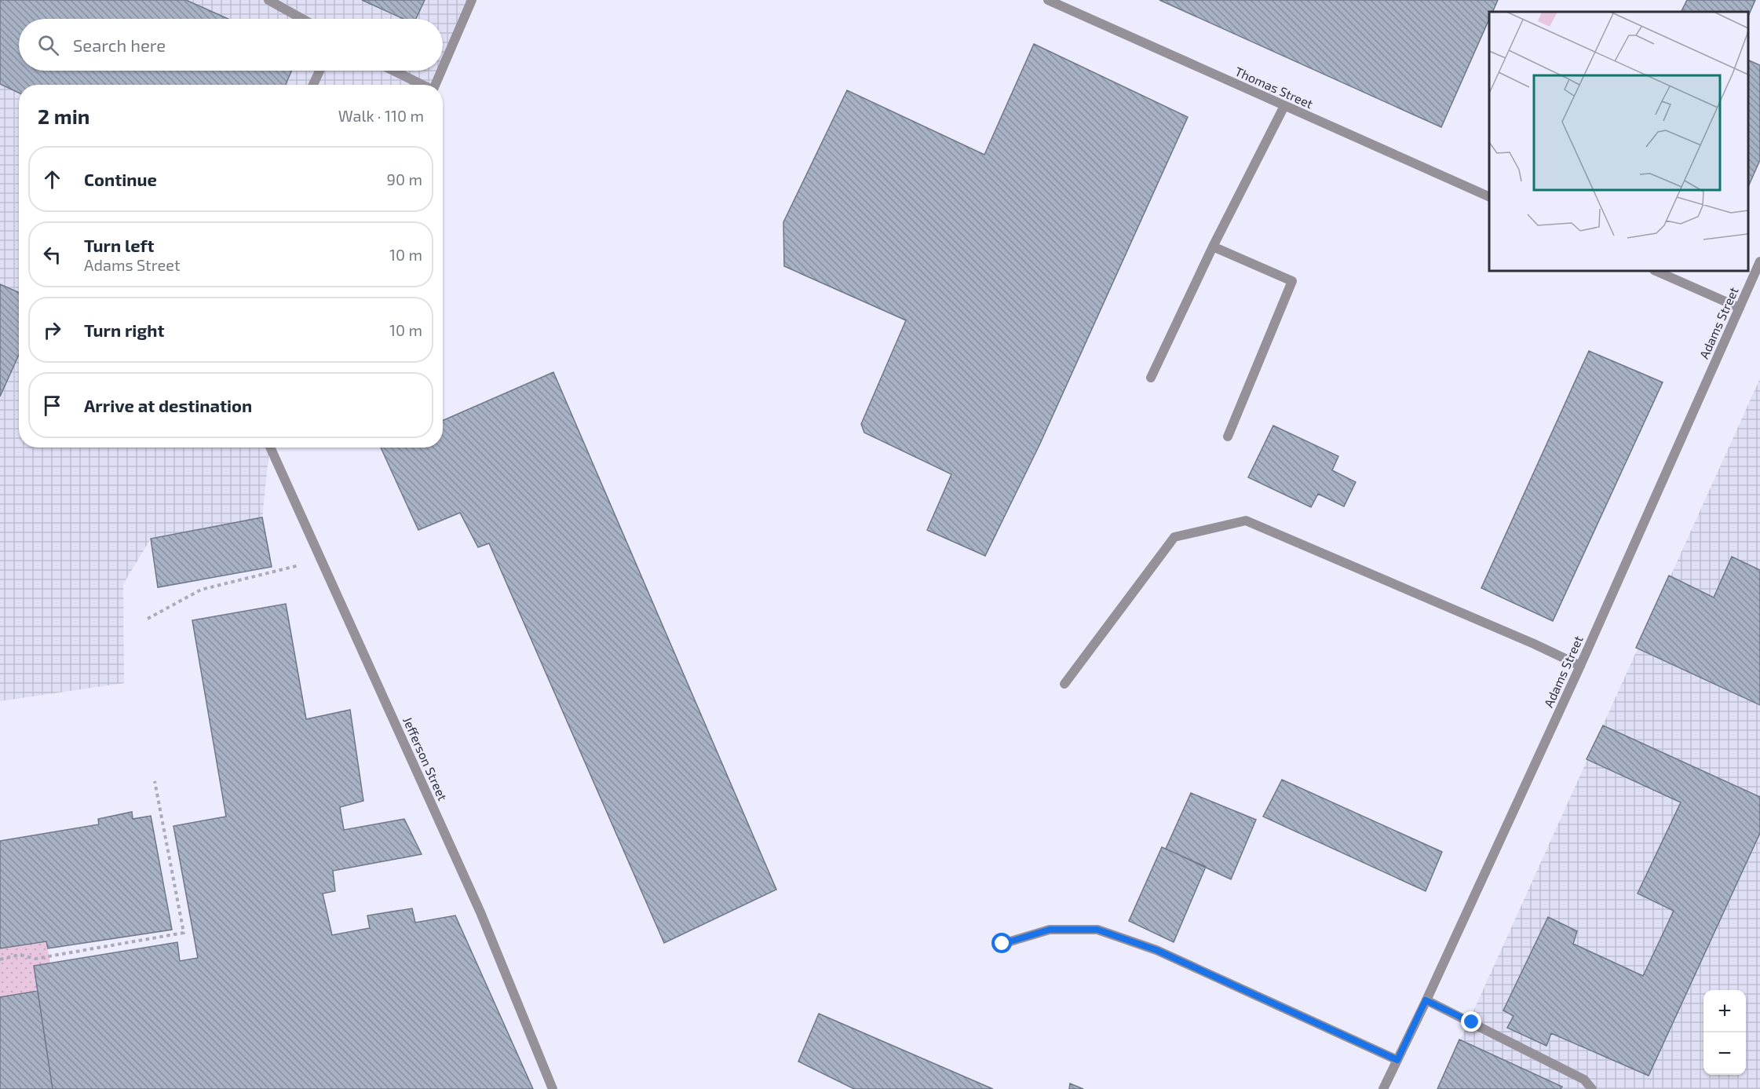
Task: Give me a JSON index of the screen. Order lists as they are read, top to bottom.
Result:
{
  "streets": {
    "street": ["Thomas Street", "Adams Street", "Jefferson Street"]
  },
  "page": {
    "search": "Search here",
    "heading": ["2 min", "Walk · 110 m"],
    "list": [
      ["Continue", "90 m"],
      ["Turn left", "Adams Street", "10 m"],
      ["Turn right", "10 m"],
      "Arrive at destination"
    ],
    "map_buttons": ["+", "−"]
  }
}
